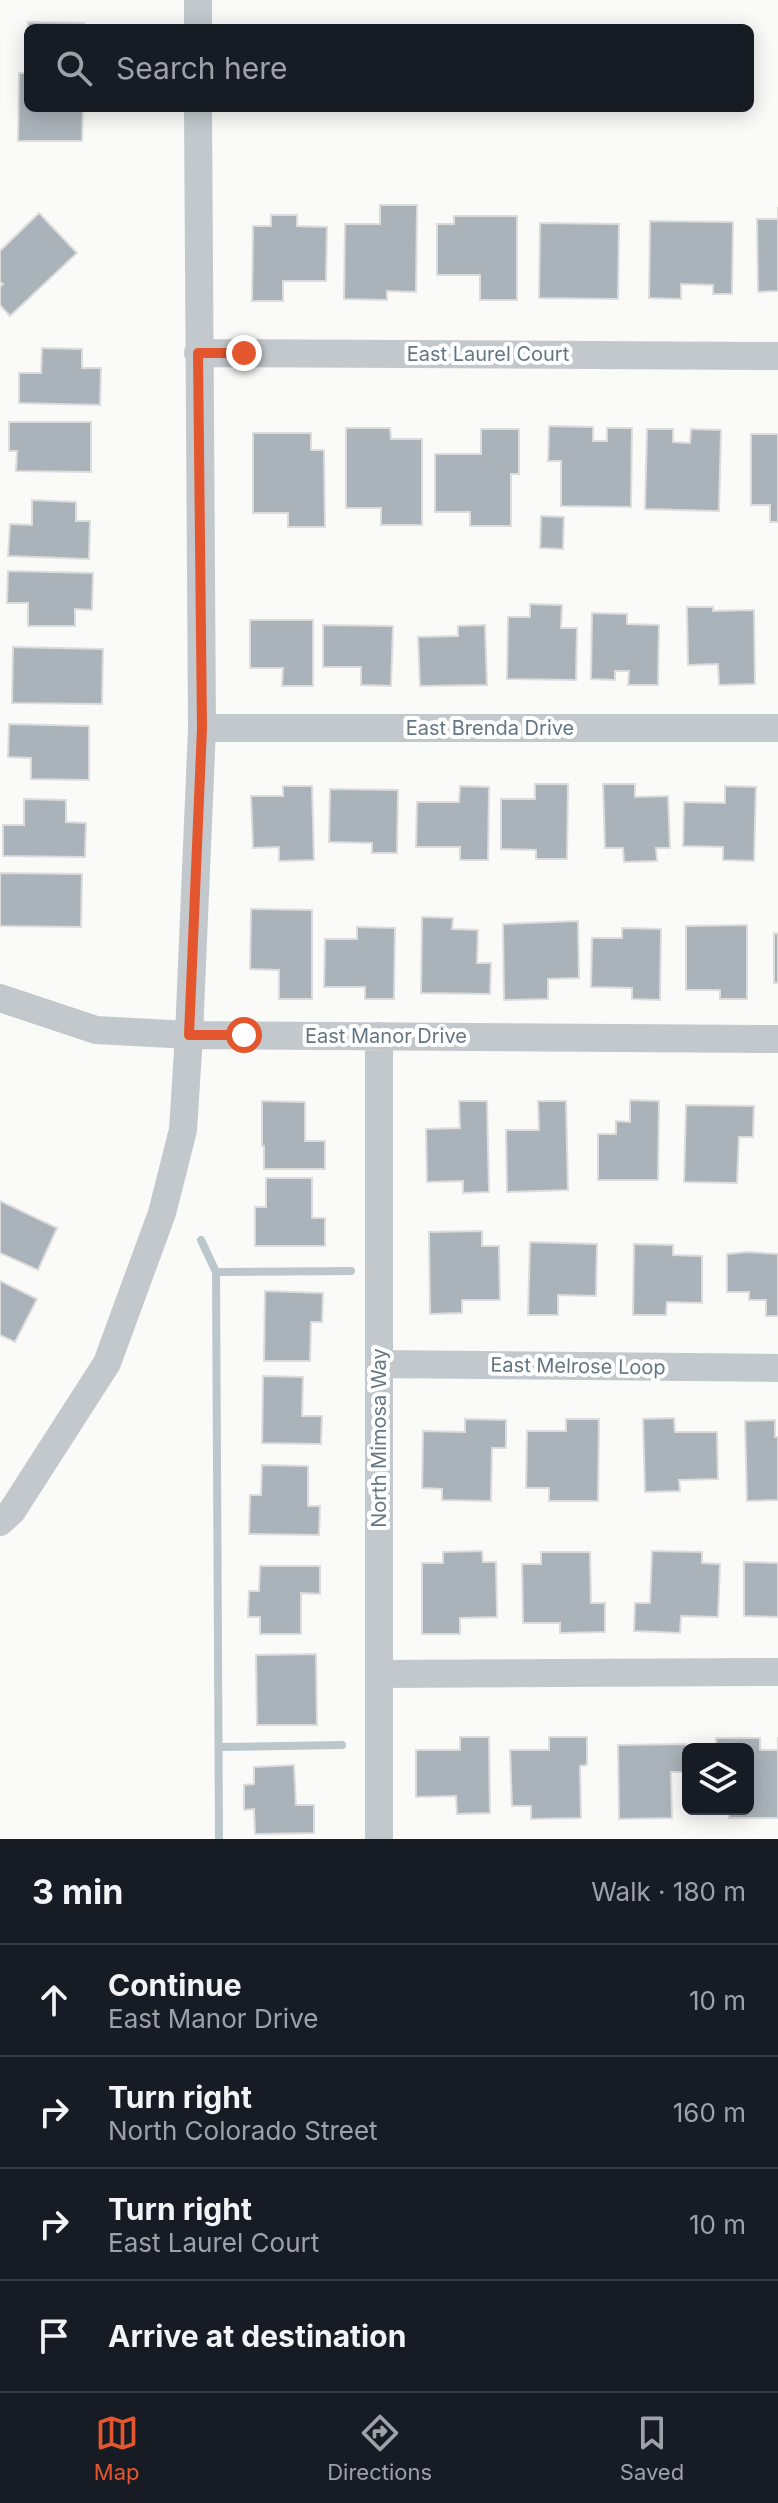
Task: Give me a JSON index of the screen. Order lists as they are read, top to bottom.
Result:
{
  "streets": {
    "street": [
      "East Laurel Court",
      "East Brenda Drive",
      "East Manor Drive",
      "East Melrose Loop",
      "North Mimosa Way"
    ]
  },
  "crossings": [
    ["East Manor Drive", "North Mimosa Way"],
    ["East Melrose Loop", "North Mimosa Way"]
  ],
  "page": {
    "search": "Search here",
    "heading": ["3 min", "Walk · 180 m"],
    "list": [
      ["Continue", "East Manor Drive", "10 m"],
      ["Turn right", "North Colorado Street", "160 m"],
      ["Turn right", "East Laurel Court", "10 m"],
      "Arrive at destination"
    ],
    "nav": ["Map", "Directions", "Saved"]
  }
}
